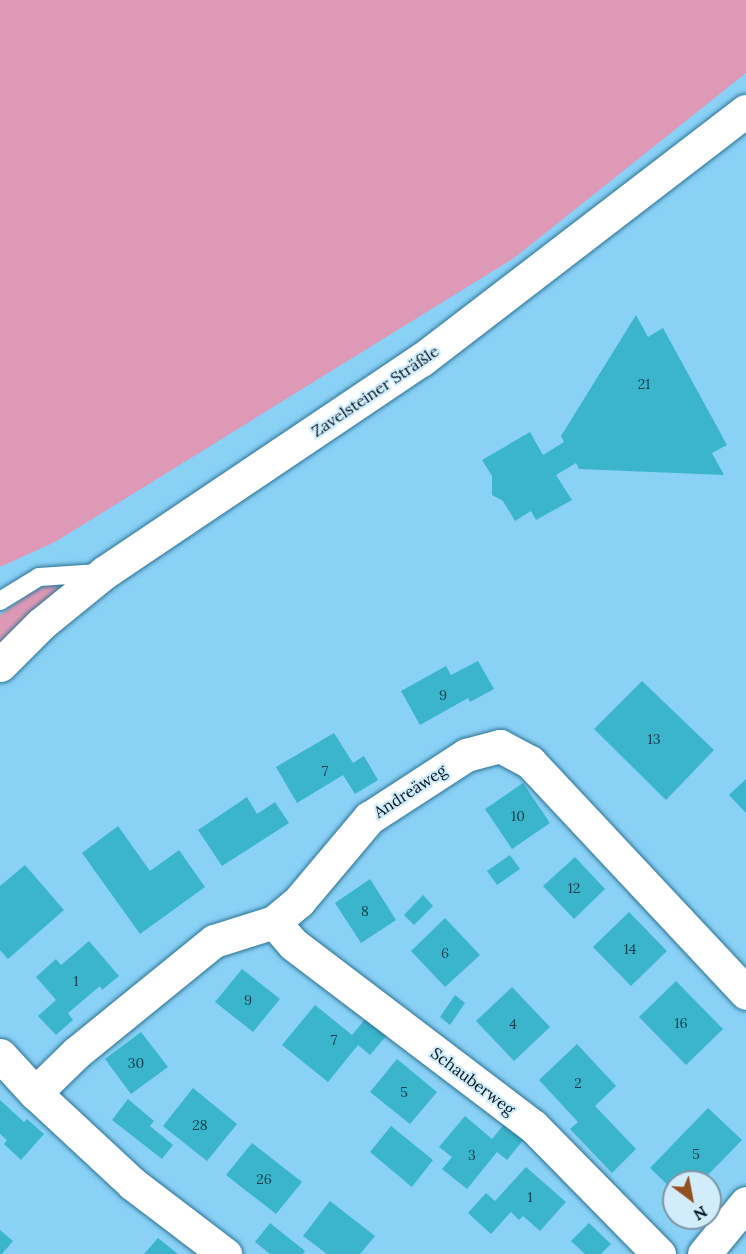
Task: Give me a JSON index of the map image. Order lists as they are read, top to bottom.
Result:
{
  "streets": {
    "street": ["Zavelsteiner Sträßle", "Andreäweg", "Schauberweg"]
  },
  "crossings": [
    ["Andreäweg", "Schauberweg"]
  ],
  "house_numbers": [
    "21",
    "9",
    "13",
    "7",
    "10",
    "12",
    "8",
    "14",
    "6",
    "1",
    "9",
    "16",
    "4",
    "7",
    "30",
    "2",
    "5",
    "28",
    "5",
    "3",
    "26",
    "1"
  ],
  "north": "bottom right"
}
